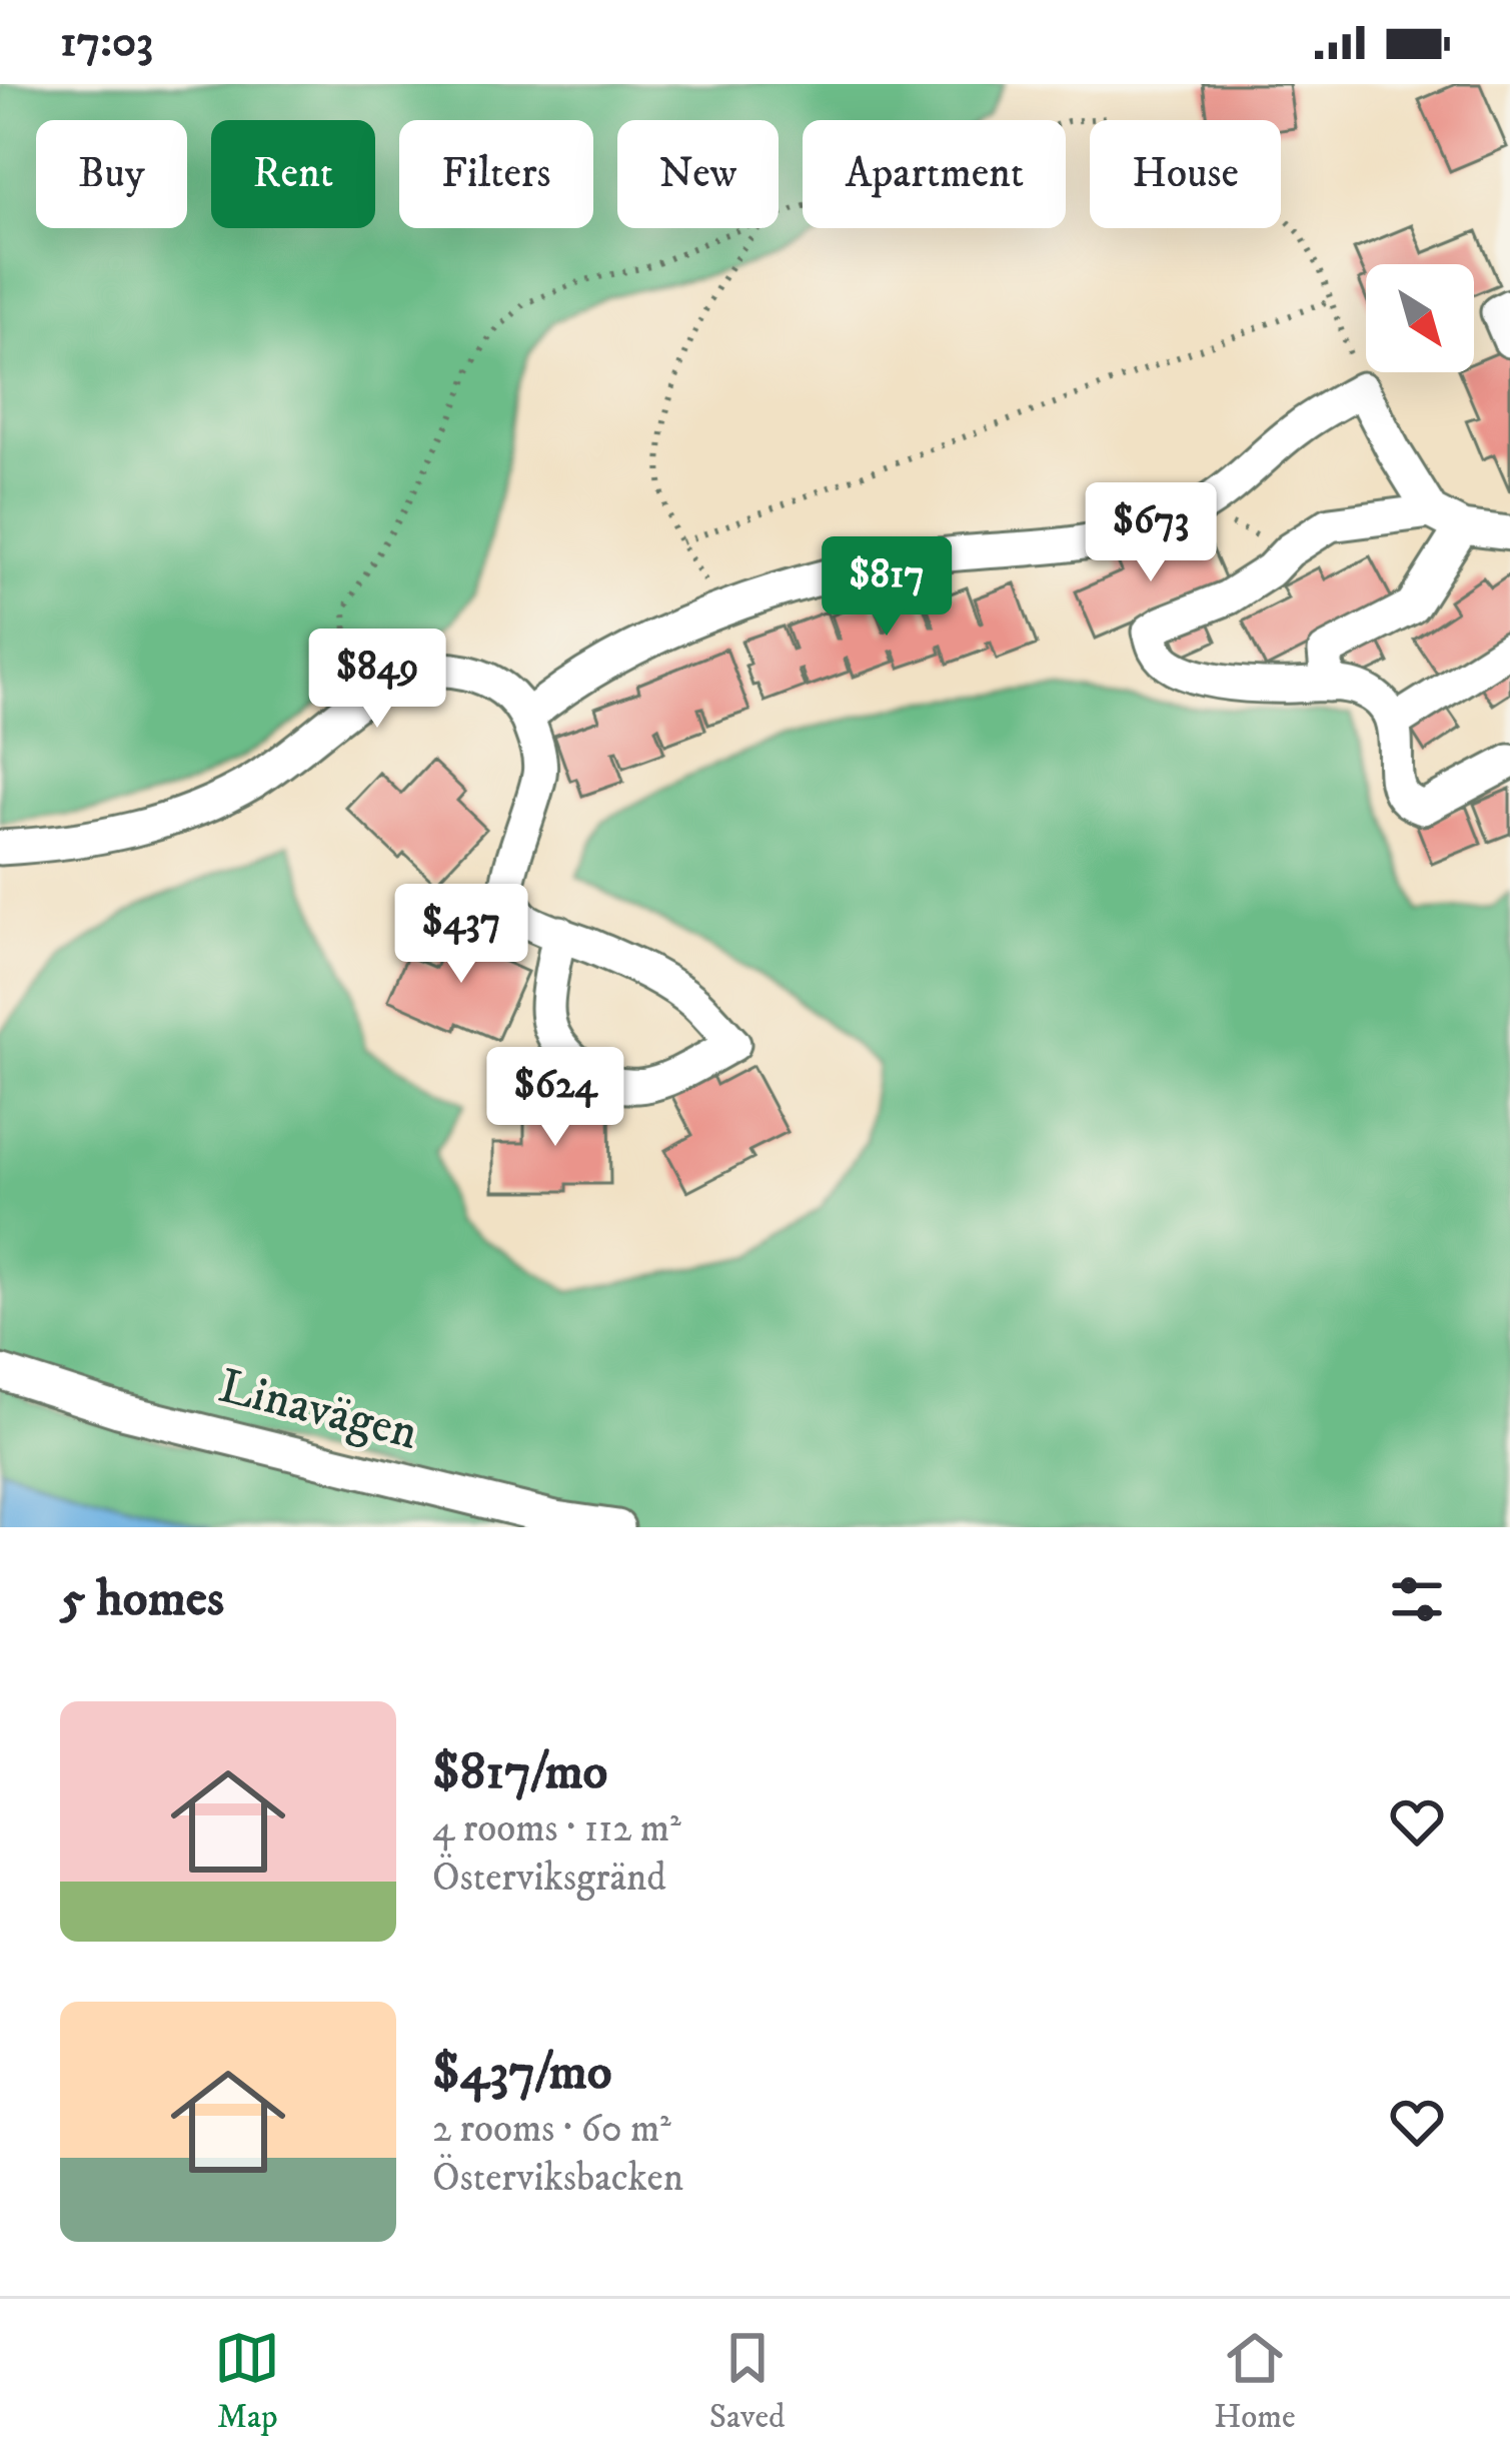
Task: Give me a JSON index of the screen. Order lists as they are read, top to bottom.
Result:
{
  "streets": {
    "street": ["Linavägen"]
  },
  "north": "bottom right",
  "page": {
    "status": "17:03",
    "chip": [
      "Buy",
      "Rent",
      "Filters",
      "New",
      "Apartment",
      "House"
    ],
    "price": [
      "$673",
      "$817",
      "$849",
      "$437",
      "$624"
    ],
    "heading": "5 homes",
    "list": [
      {
        "name": "$817/mo",
        "note": "4 rooms · 112 m² · Österviksgränd"
      },
      {
        "name": "$437/mo",
        "note": "2 rooms · 60 m² · Österviksbacken"
      }
    ],
    "tabs": ["Map", "Saved", "Home"]
  }
}
